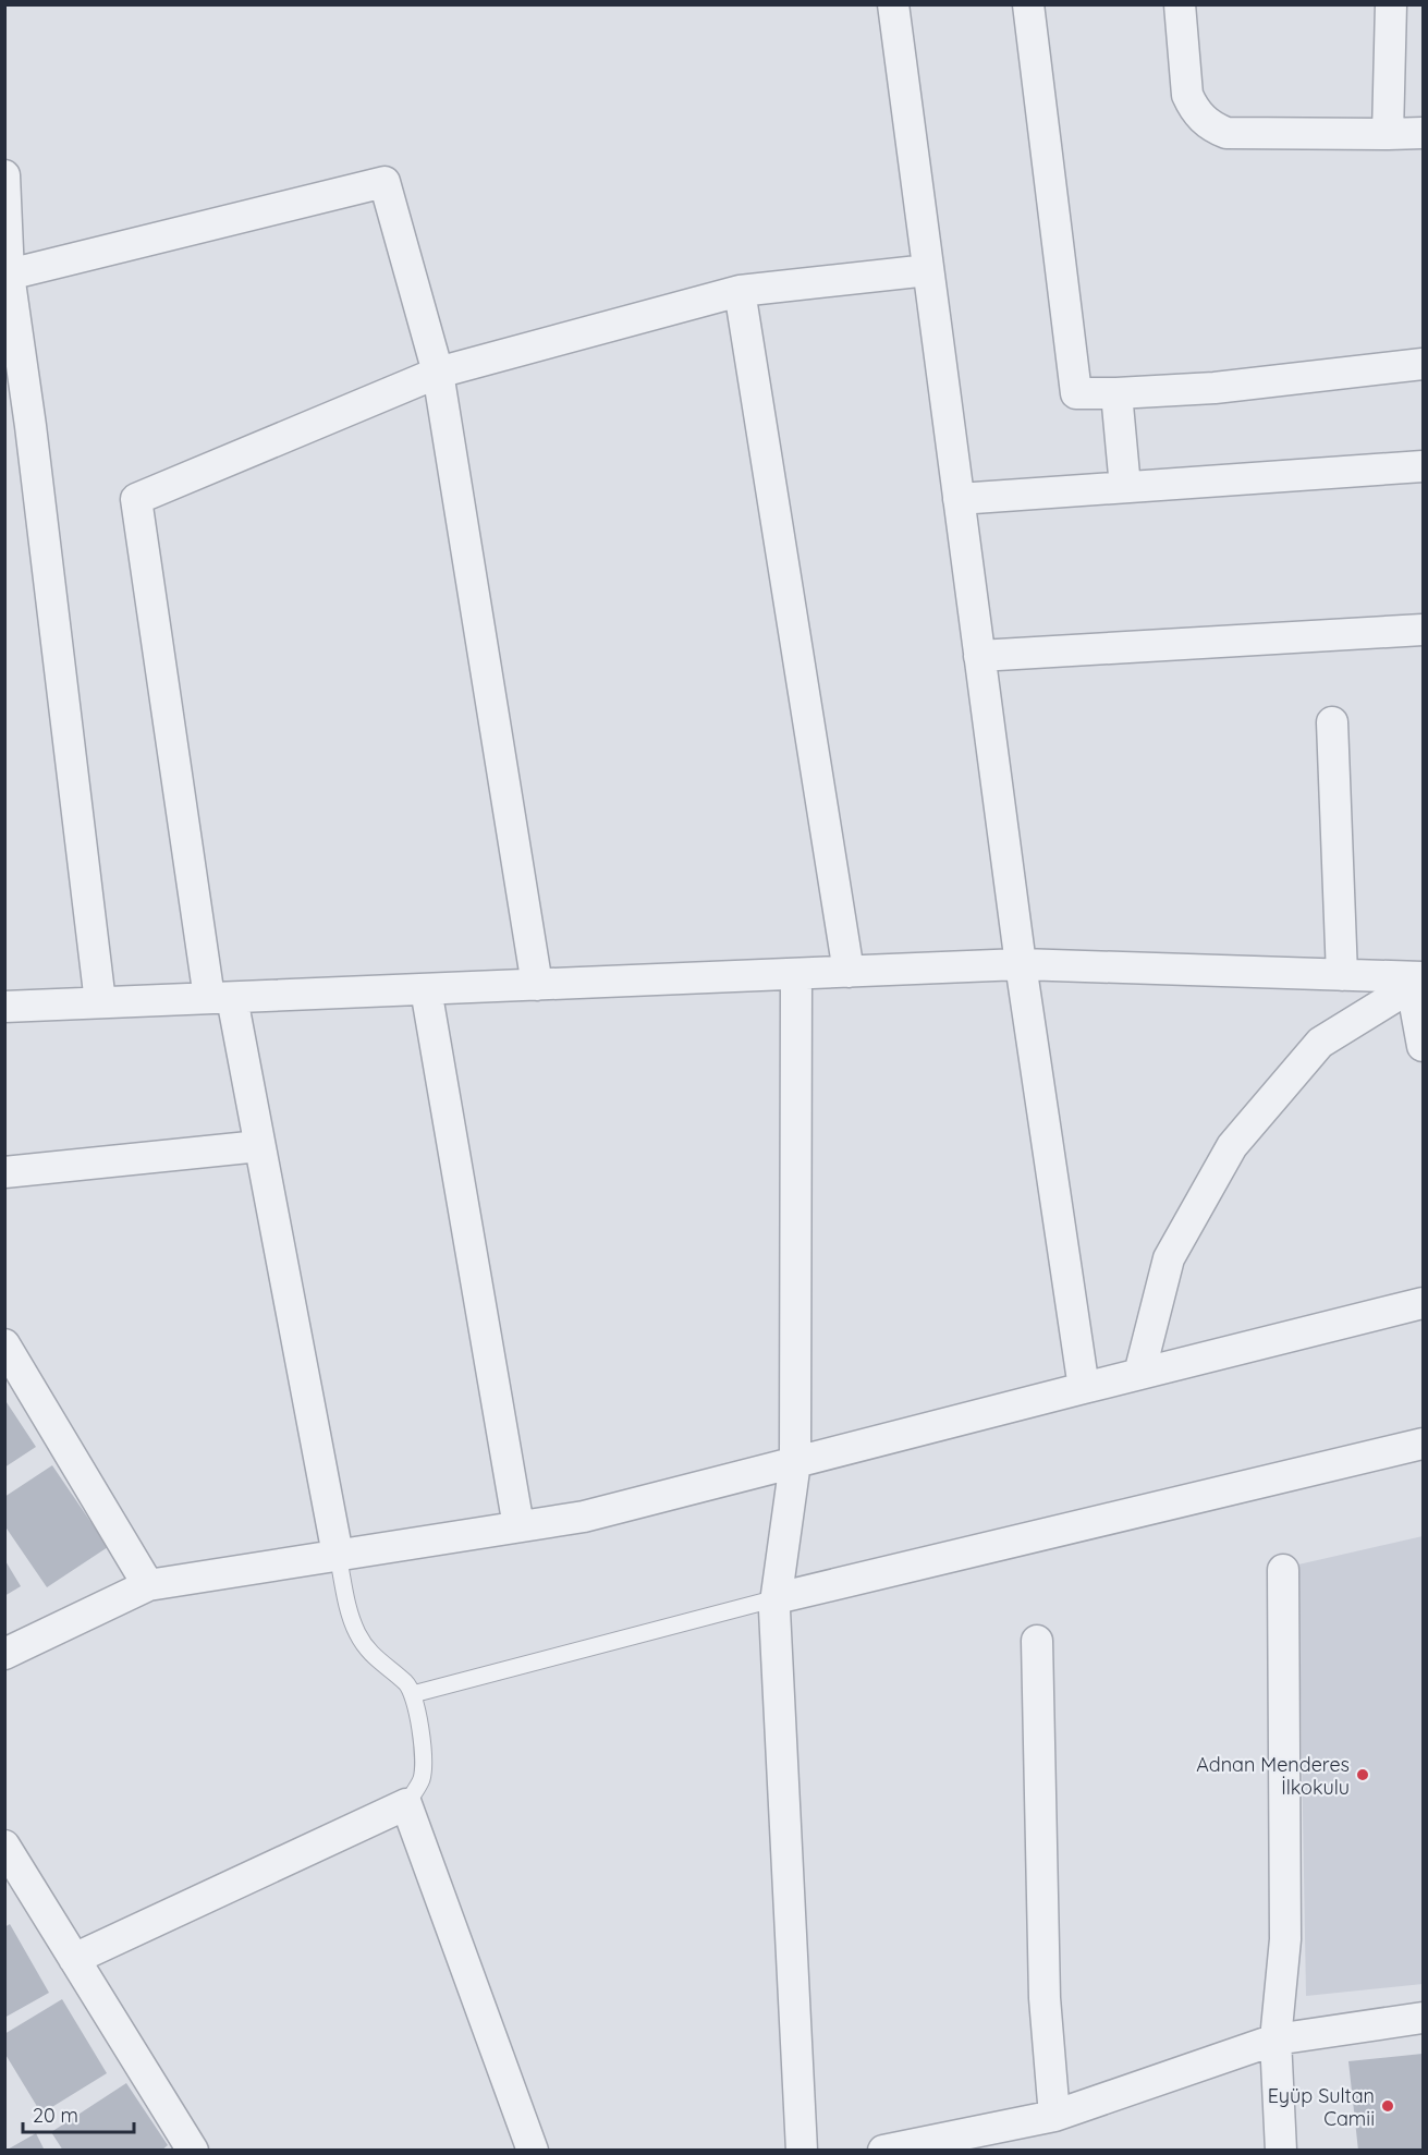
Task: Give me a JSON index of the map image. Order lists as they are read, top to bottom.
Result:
{
  "places": ["Adnan Menderes İlkokulu", "Eyüp Sultan Camii"],
  "scale_bar": "20 m"
}
